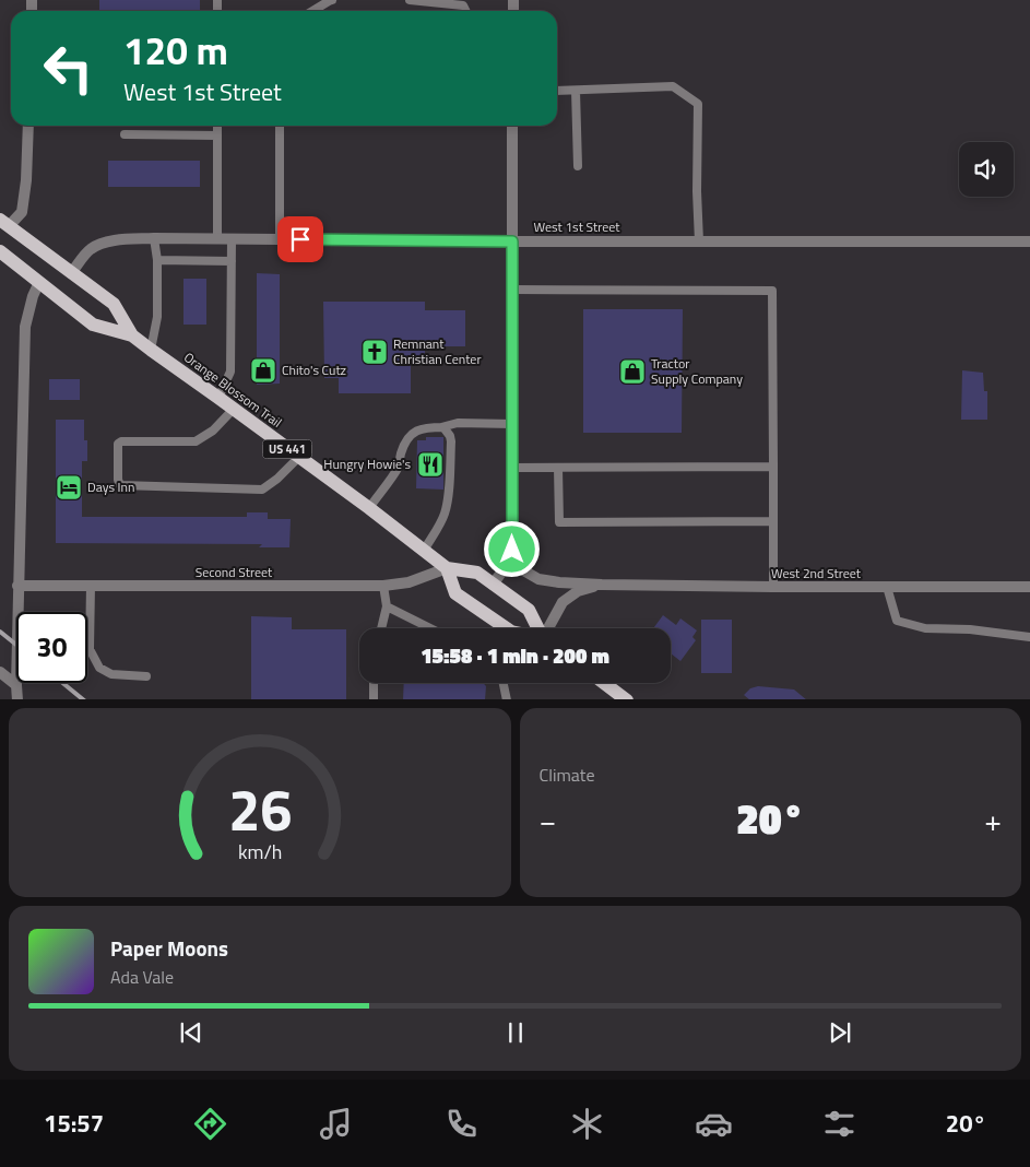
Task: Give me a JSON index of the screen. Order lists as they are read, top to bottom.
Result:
{
  "streets": {
    "main road": ["Orange Blossom Trail", "US 441"],
    "street": ["West 1st Street", "Second Street", "West 2nd Street"]
  },
  "crossings": [
    ["West 1st Street", "Orange Blossom Trail"],
    ["Orange Blossom Trail", "Second Street"]
  ],
  "places": {
    "church": ["Remnant Christian Center"],
    "shop": ["Chito's Cutz", "Tractor Supply Company"],
    "restaurant": ["Hungry Howie's"],
    "hotel": ["Days Inn"]
  },
  "page": {
    "turn": ["120 m", "West 1st Street"],
    "limit": "30",
    "trip": "15:58 · 1 min · 200 m",
    "tile": "Climate",
    "heat": ["−", "20°", "+"],
    "song": ["Paper Moons", "Ada Vale"],
    "tabs": ["15:57", "20°"],
    "gauge": ["26", "km/h"]
  }
}
